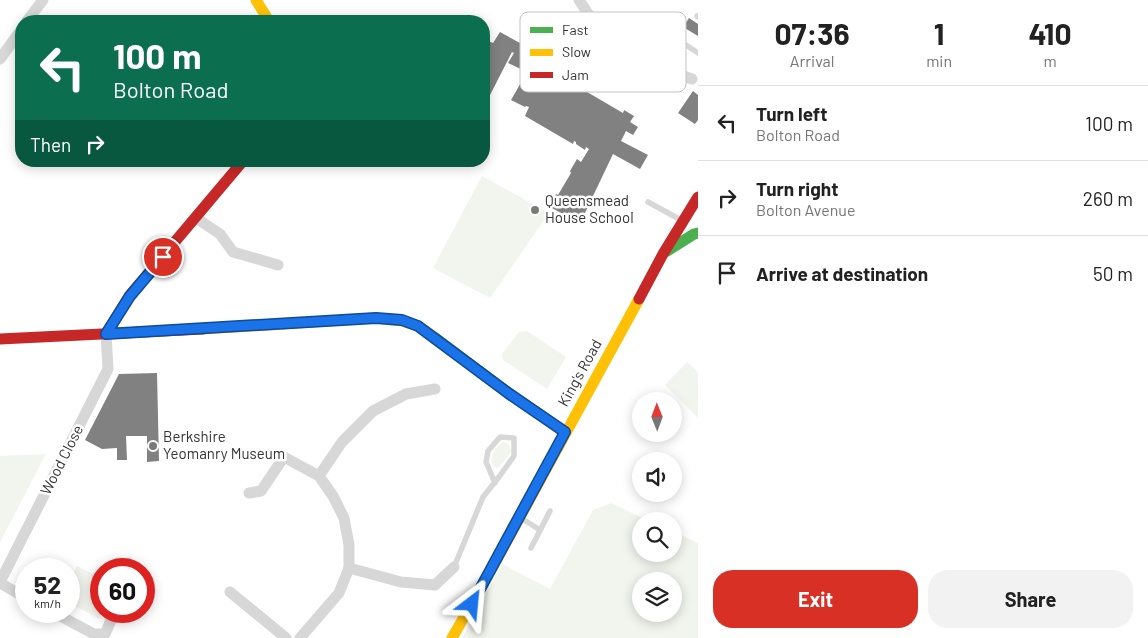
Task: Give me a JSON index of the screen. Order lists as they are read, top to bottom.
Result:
{
  "streets": {
    "street": ["King's Road", "Wood Close"]
  },
  "places": ["Queensmead House School", "Berkshire Yeomanry Museum"],
  "legend": ["Fast", "Slow", "Jam"],
  "north": "top",
  "page": {
    "eta": [
      "07:36",
      "Arrival",
      "1",
      "min",
      "410",
      "m"
    ],
    "turn": ["100 m", "Bolton Road"],
    "list": [
      {
        "name": "Turn left",
        "note": "Bolton Road",
        "value": "100 m"
      },
      {
        "name": "Turn right",
        "note": "Bolton Avenue",
        "value": "260 m"
      },
      {
        "name": "Arrive at destination",
        "value": "50 m"
      }
    ],
    "then": "Then",
    "speed": "52 km/h",
    "limit": "60",
    "buttons": ["Exit", "Share"]
  }
}
